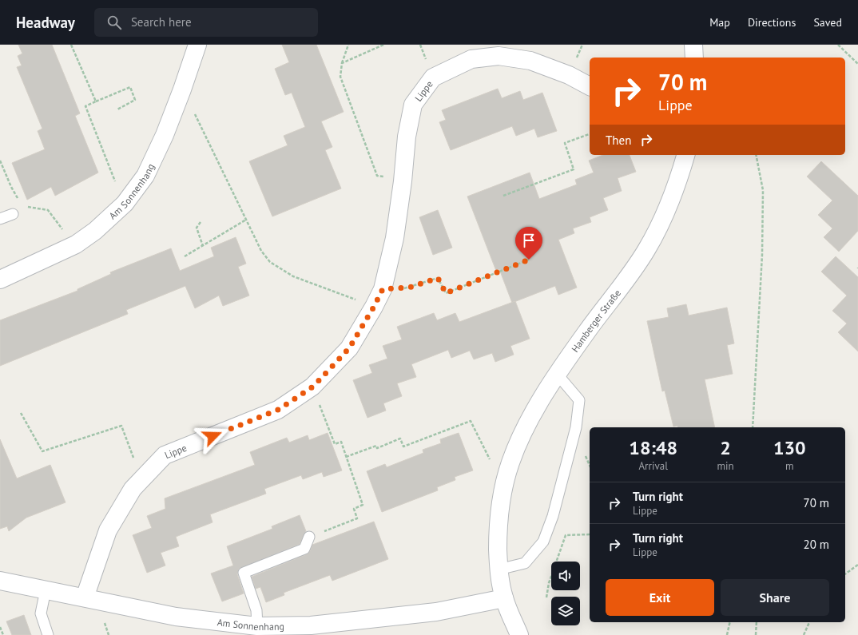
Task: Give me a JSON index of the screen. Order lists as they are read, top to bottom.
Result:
{
  "streets": {
    "street": ["Lippe", "Am Sonnenhang", "Hamberger Straße"]
  },
  "crossings": [
    ["Lippe", "Am Sonnenhang"],
    ["Am Sonnenhang", "Hamberger Straße"]
  ],
  "page": {
    "header": "Headway",
    "search": "Search here",
    "nav": ["Map", "Directions", "Saved"],
    "turn": ["70 m", "Lippe"],
    "then": "Then",
    "eta": [
      "18:48",
      "Arrival",
      "2",
      "min",
      "130",
      "m"
    ],
    "list": [
      {
        "name": "Turn right",
        "note": "Lippe",
        "value": "70 m"
      },
      {
        "name": "Turn right",
        "note": "Lippe",
        "value": "20 m"
      }
    ],
    "buttons": ["Exit", "Share"]
  }
}
